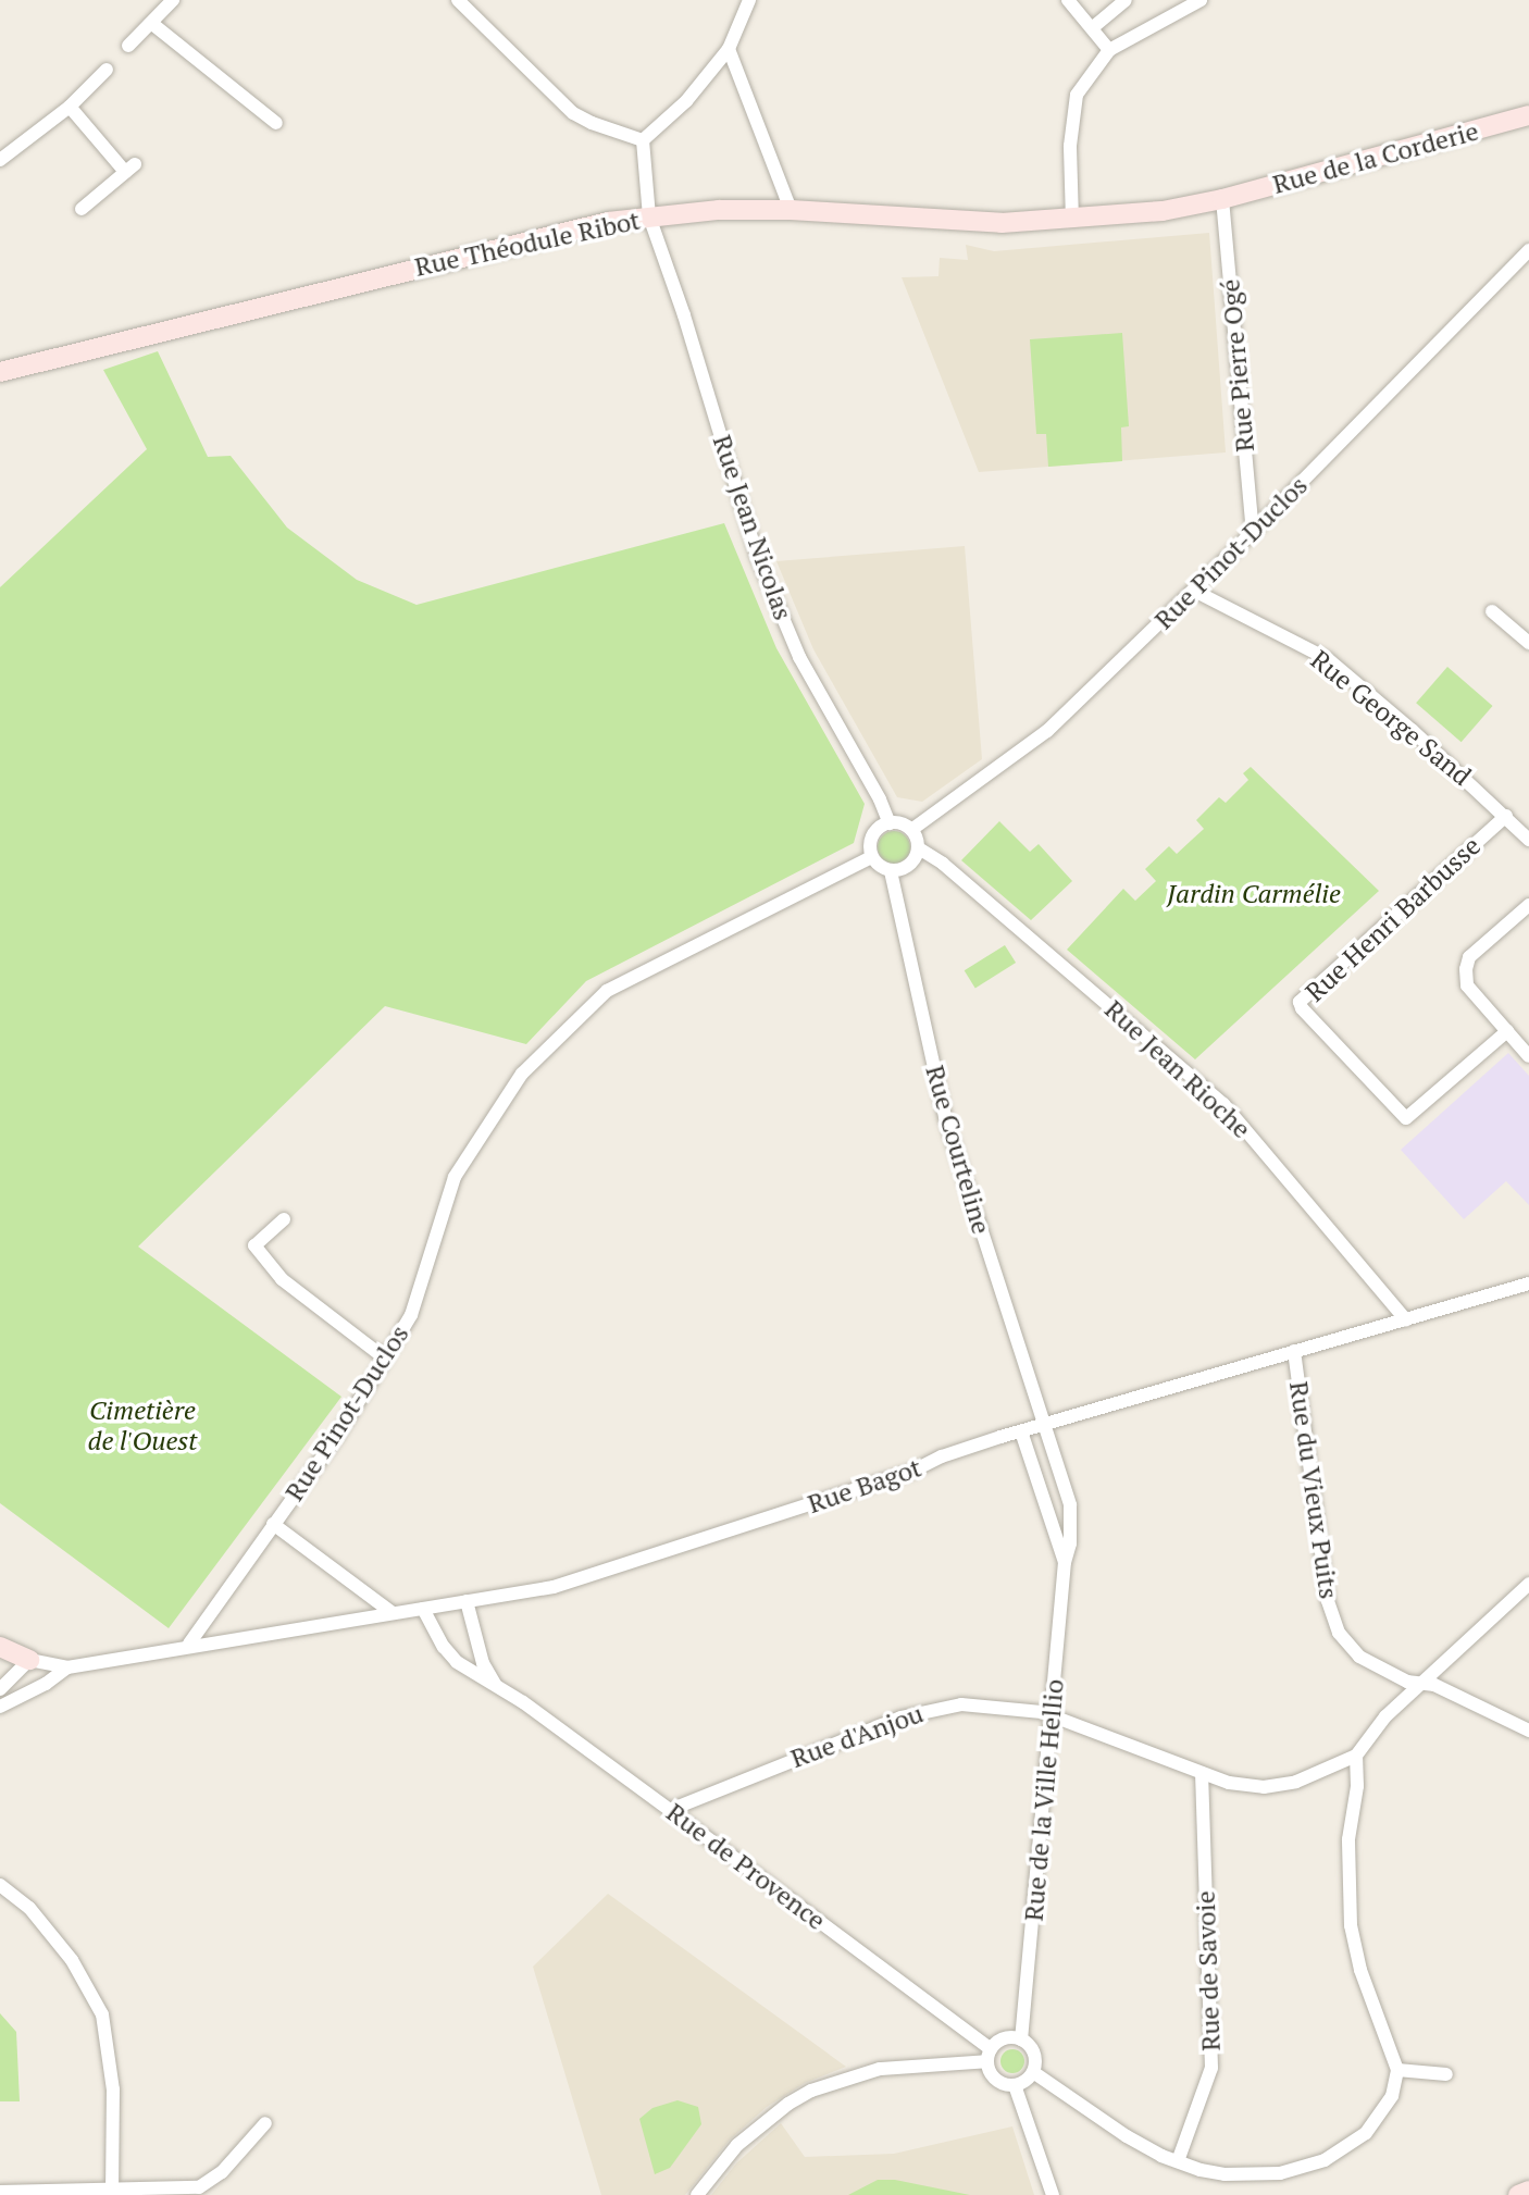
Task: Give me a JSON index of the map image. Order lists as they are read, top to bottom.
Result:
{
  "streets": {
    "main road": ["Rue de la Corderie", "Rue Théodule Ribot"],
    "street": [
      "Rue Pierre Ogé",
      "Rue Jean Nicolas",
      "Rue Pinot-Duclos",
      "Rue George Sand",
      "Rue Henri Barbusse",
      "Rue Jean Rioche",
      "Rue Courteline",
      "Rue Bagot",
      "Rue du Vieux Puits",
      "Rue d'Anjou",
      "Rue de la Ville Hellio",
      "Rue de Provence",
      "Rue de Savoie"
    ]
  },
  "crossings": [
    ["Rue de la Corderie", "Rue Théodule Ribot"],
    ["Rue de la Corderie", "Rue Pierre Ogé"],
    ["Rue Théodule Ribot", "Rue Pierre Ogé"],
    ["Rue Théodule Ribot", "Rue Jean Nicolas"],
    ["Rue Pierre Ogé", "Rue Pinot-Duclos"],
    ["Rue Jean Nicolas", "Rue Pinot-Duclos"],
    ["Rue Jean Nicolas", "Rue Jean Rioche"],
    ["Rue Jean Nicolas", "Rue Courteline"],
    ["Rue Pinot-Duclos", "Rue George Sand"],
    ["Rue Pinot-Duclos", "Rue Jean Rioche"],
    ["Rue Pinot-Duclos", "Rue Courteline"],
    ["Rue Pinot-Duclos", "Rue Bagot"],
    ["Rue George Sand", "Rue Henri Barbusse"],
    ["Rue Jean Rioche", "Rue Courteline"],
    ["Rue Jean Rioche", "Rue Bagot"],
    ["Rue Courteline", "Rue Bagot"],
    ["Rue Courteline", "Rue de la Ville Hellio"],
    ["Rue Bagot", "Rue du Vieux Puits"],
    ["Rue Bagot", "Rue de la Ville Hellio"],
    ["Rue Bagot", "Rue de Provence"],
    ["Rue d'Anjou", "Rue de la Ville Hellio"],
    ["Rue d'Anjou", "Rue de Provence"],
    ["Rue d'Anjou", "Rue de Savoie"],
    ["Rue de la Ville Hellio", "Rue de Provence"]
  ],
  "parks": ["Jardin Carmélie", "Cimetière de l'Ouest"]
}
